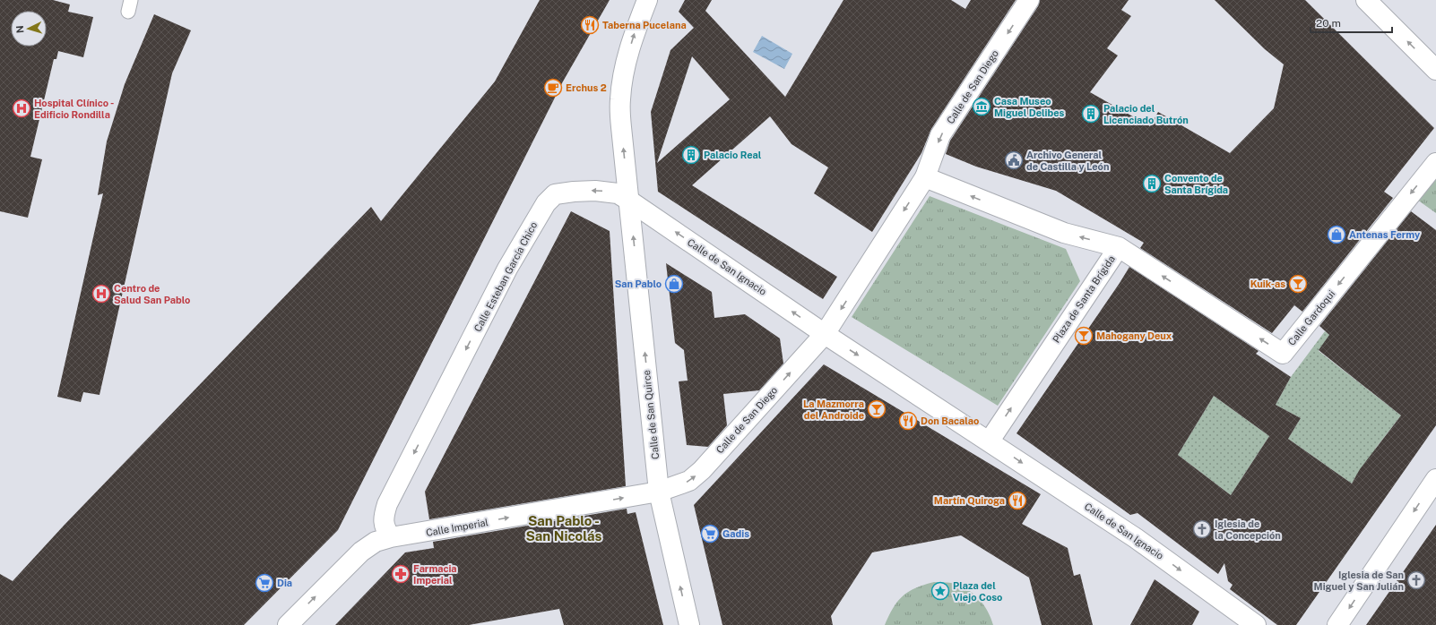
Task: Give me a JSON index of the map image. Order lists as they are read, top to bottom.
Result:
{
  "streets": {
    "street": [
      "Calle de San Diego",
      "Calle de San Ignacio",
      "Calle Esteban García Chico",
      "Plaza de Santa Brígida",
      "Calle Gardoqui",
      "Calle de San Quirce",
      "Calle Imperial"
    ]
  },
  "crossings": [
    ["Calle de San Diego", "Calle de San Ignacio"],
    ["Calle de San Diego", "Plaza de Santa Brígida"],
    ["Calle de San Diego", "Calle de San Quirce"],
    ["Calle de San Diego", "Calle Imperial"],
    ["Calle de San Ignacio", "Calle Esteban García Chico"],
    ["Calle de San Ignacio", "Plaza de Santa Brígida"],
    ["Calle de San Ignacio", "Calle de San Quirce"],
    ["Calle Esteban García Chico", "Calle de San Quirce"],
    ["Calle Esteban García Chico", "Calle Imperial"],
    ["Plaza de Santa Brígida", "Calle Gardoqui"],
    ["Calle de San Quirce", "Calle Imperial"]
  ],
  "one_way": ["Calle Esteban García Chico", "Calle de San Quirce", "Calle Imperial"],
  "districts": ["San Pablo - San Nicolás"],
  "places": {
    "restaurant": ["Taberna Pucelana", "Don Bacalao", "Martín Quiroga"],
    "cafe": ["Erchus 2"],
    "museum": ["Casa Museo Miguel Delibes"],
    "hospital": ["Hospital Clínico - Edificio Rondilla", "Centro de Salud San Pablo"],
    "building": ["Palacio del Licenciado Butrón", "Palacio Real", "Convento de Santa Brígida"],
    "public building": ["Archivo General de Castilla y León"],
    "shop": ["Antenas Fermy", "San Pablo"],
    "bar": ["Kuik-as", "Mahogany Deux", "La Mazmorra del Androide"],
    "church": ["Iglesia de la Concepción", "Iglesia de San Miguel y San Julián"],
    "supermarket": ["Gadis", "Dia"],
    "pharmacy": ["Farmacia Imperial"],
    "place": ["Plaza del Viejo Coso"]
  },
  "scale_bar": "20 m",
  "north": "left"
}
